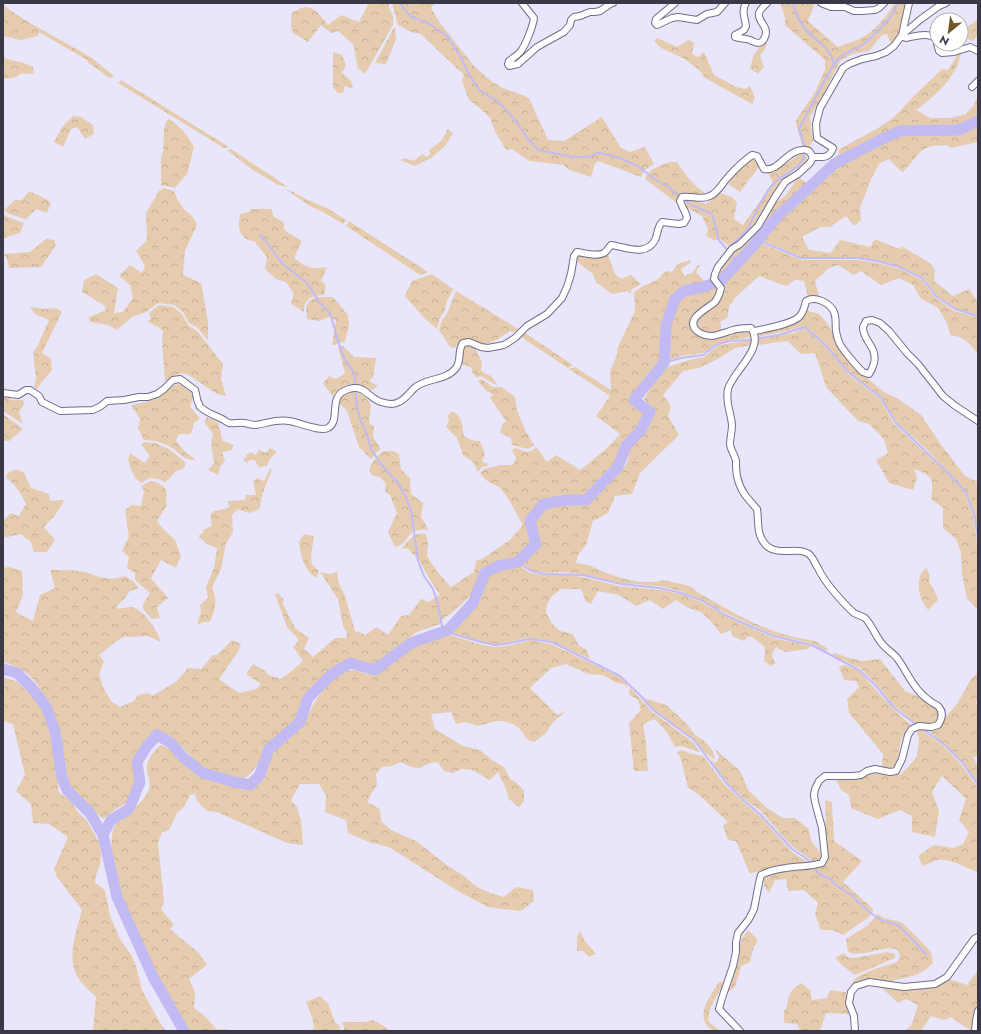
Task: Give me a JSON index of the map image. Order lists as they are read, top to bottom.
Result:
{
  "north": "bottom left"
}
